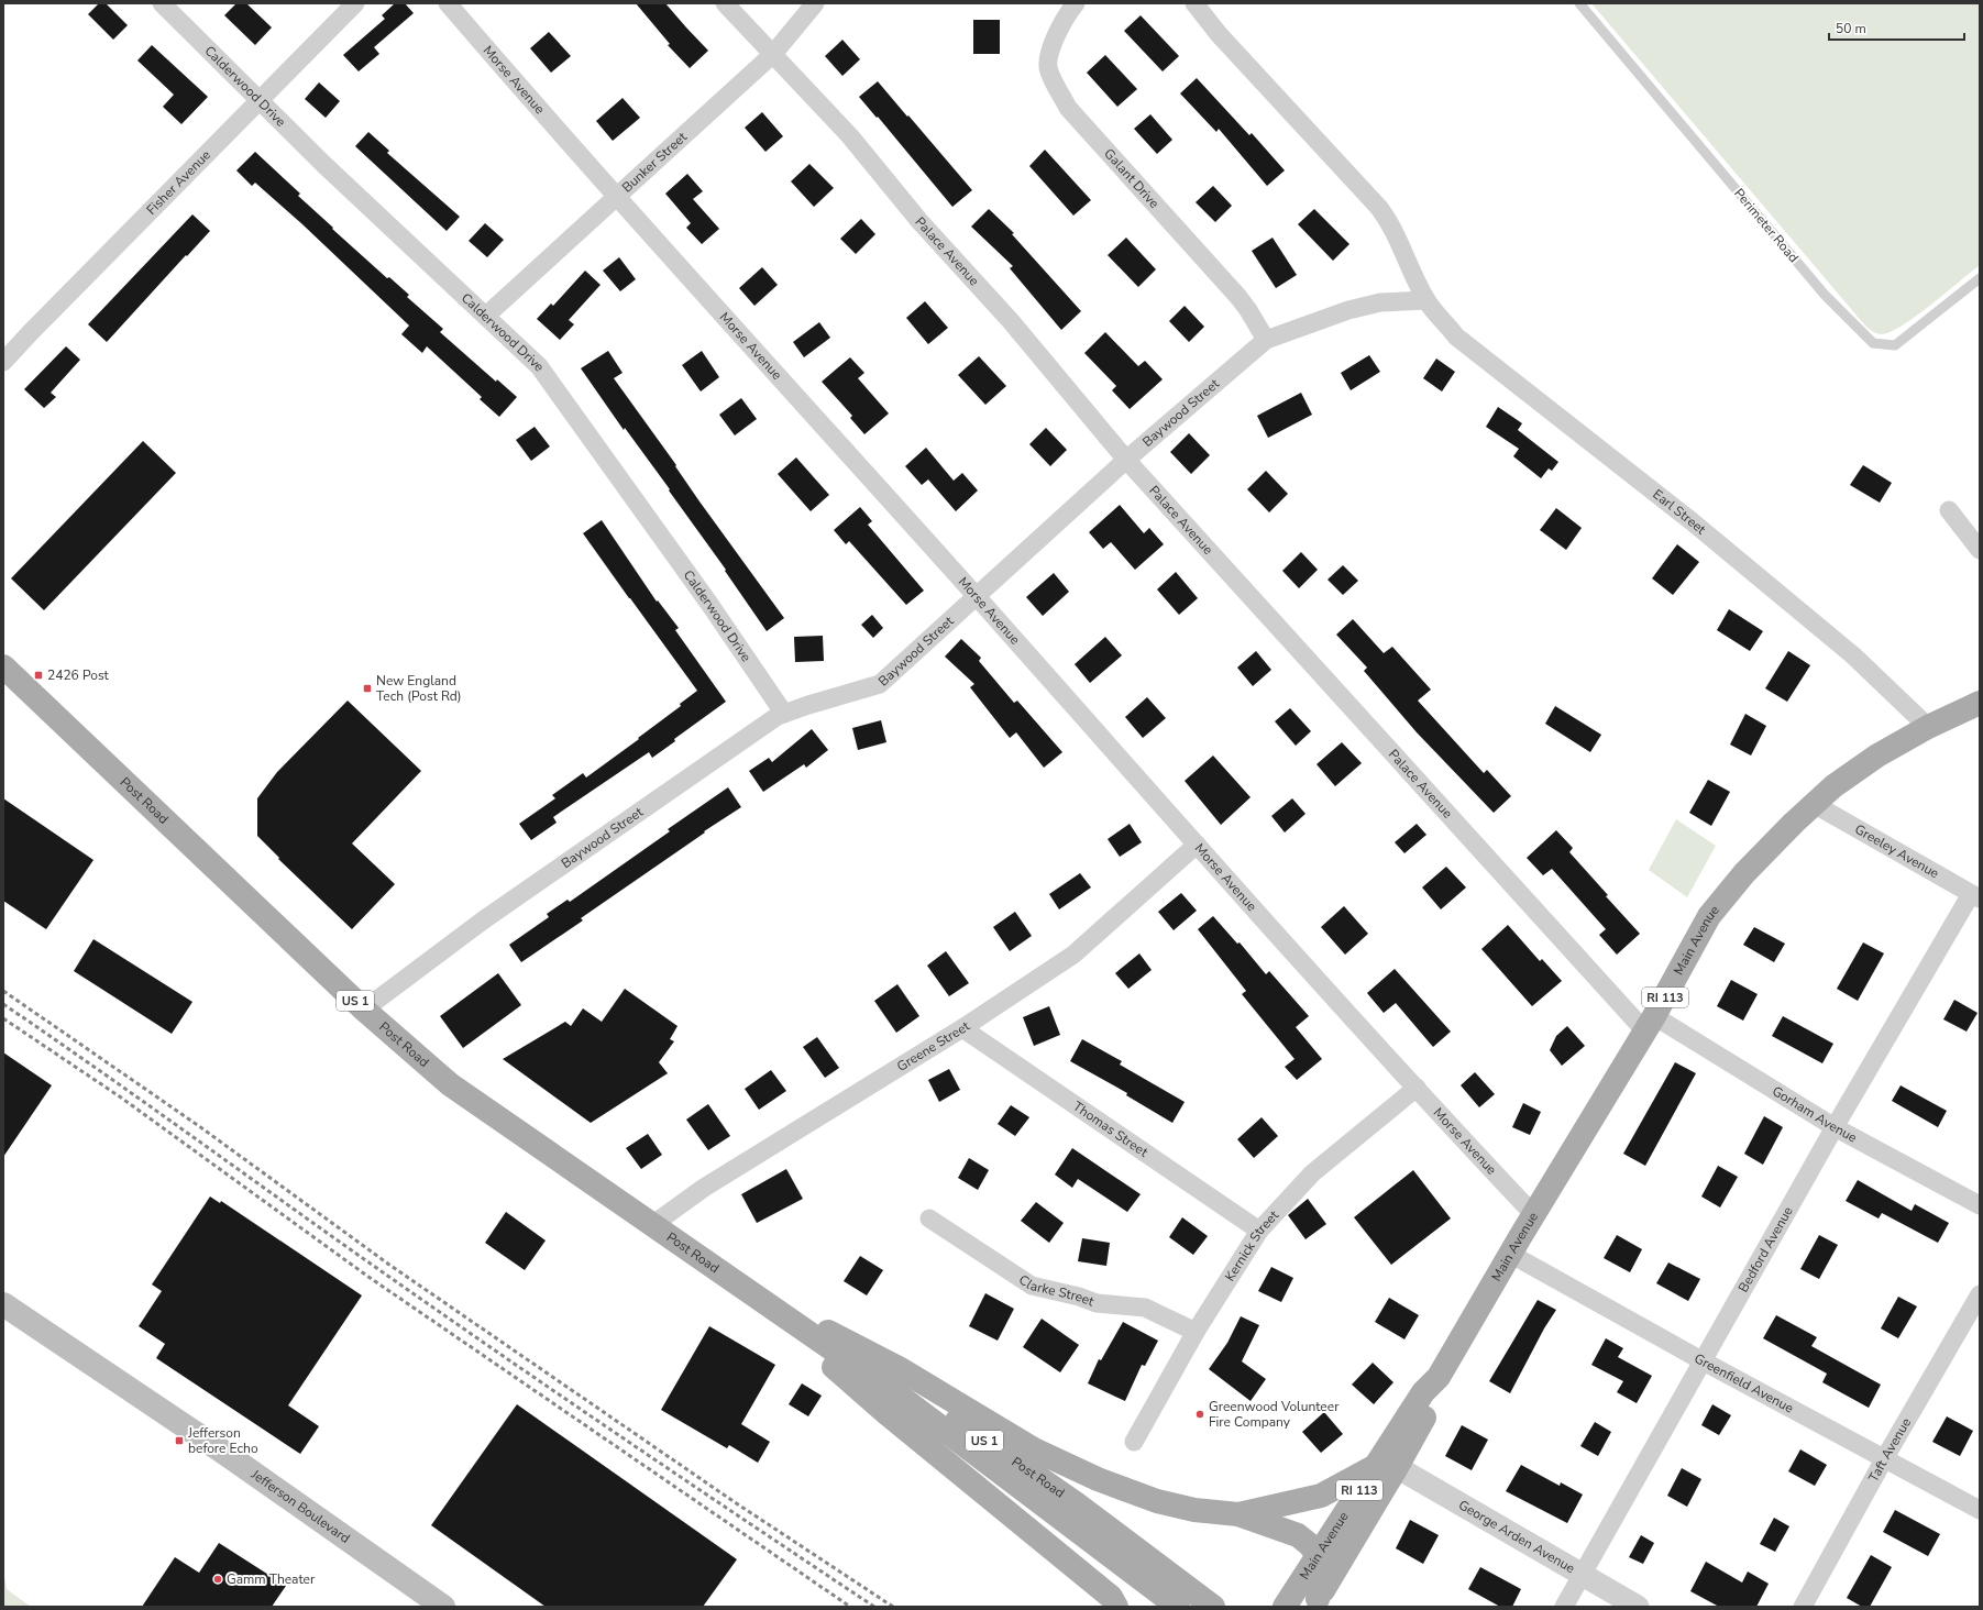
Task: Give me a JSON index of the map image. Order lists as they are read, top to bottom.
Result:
{
  "streets": {
    "main road": [
      "Post Road",
      "Main Avenue",
      "RI 113",
      "US 1",
      "Jefferson Boulevard"
    ],
    "street": [
      "Morse Avenue",
      "Calderwood Drive",
      "Bunker Street",
      "Galant Drive",
      "Fisher Avenue",
      "Palace Avenue",
      "Baywood Street",
      "Earl Street",
      "Greeley Avenue",
      "Greene Street",
      "Gorham Avenue",
      "Thomas Street",
      "Kernick Street",
      "Bedford Avenue",
      "Clarke Street",
      "Greenfield Avenue",
      "Taft Avenue",
      "George Arden Avenue"
    ],
    "lane": ["Perimeter Road"]
  },
  "crossings": [
    ["Morse Avenue", "Bunker Street"],
    ["Morse Avenue", "Baywood Street"],
    ["Morse Avenue", "Main Avenue"],
    ["Morse Avenue", "Greene Street"],
    ["Morse Avenue", "Kernick Street"],
    ["Calderwood Drive", "Bunker Street"],
    ["Calderwood Drive", "Fisher Avenue"],
    ["Calderwood Drive", "Baywood Street"],
    ["Bunker Street", "Palace Avenue"],
    ["Galant Drive", "Baywood Street"],
    ["Palace Avenue", "Baywood Street"],
    ["Palace Avenue", "Main Avenue"],
    ["Palace Avenue", "Gorham Avenue"],
    ["Baywood Street", "Earl Street"],
    ["Baywood Street", "Post Road"],
    ["Earl Street", "Main Avenue"],
    ["Post Road", "Greene Street"],
    ["Greeley Avenue", "Main Avenue"],
    ["Greeley Avenue", "Bedford Avenue"],
    ["Main Avenue", "Gorham Avenue"],
    ["Main Avenue", "Greenfield Avenue"],
    ["Main Avenue", "George Arden Avenue"],
    ["Greene Street", "Thomas Street"],
    ["Gorham Avenue", "Bedford Avenue"],
    ["Thomas Street", "Kernick Street"],
    ["Kernick Street", "Clarke Street"],
    ["Bedford Avenue", "Greenfield Avenue"],
    ["Bedford Avenue", "George Arden Avenue"],
    ["Greenfield Avenue", "Taft Avenue"]
  ],
  "places": {
    "transit": ["2426 Post", "New England Tech (Post Rd)", "Jefferson before Echo"],
    "other": ["Greenwood Volunteer Fire Company", "Gamm Theater"]
  },
  "scale_bar": "50 m"
}
